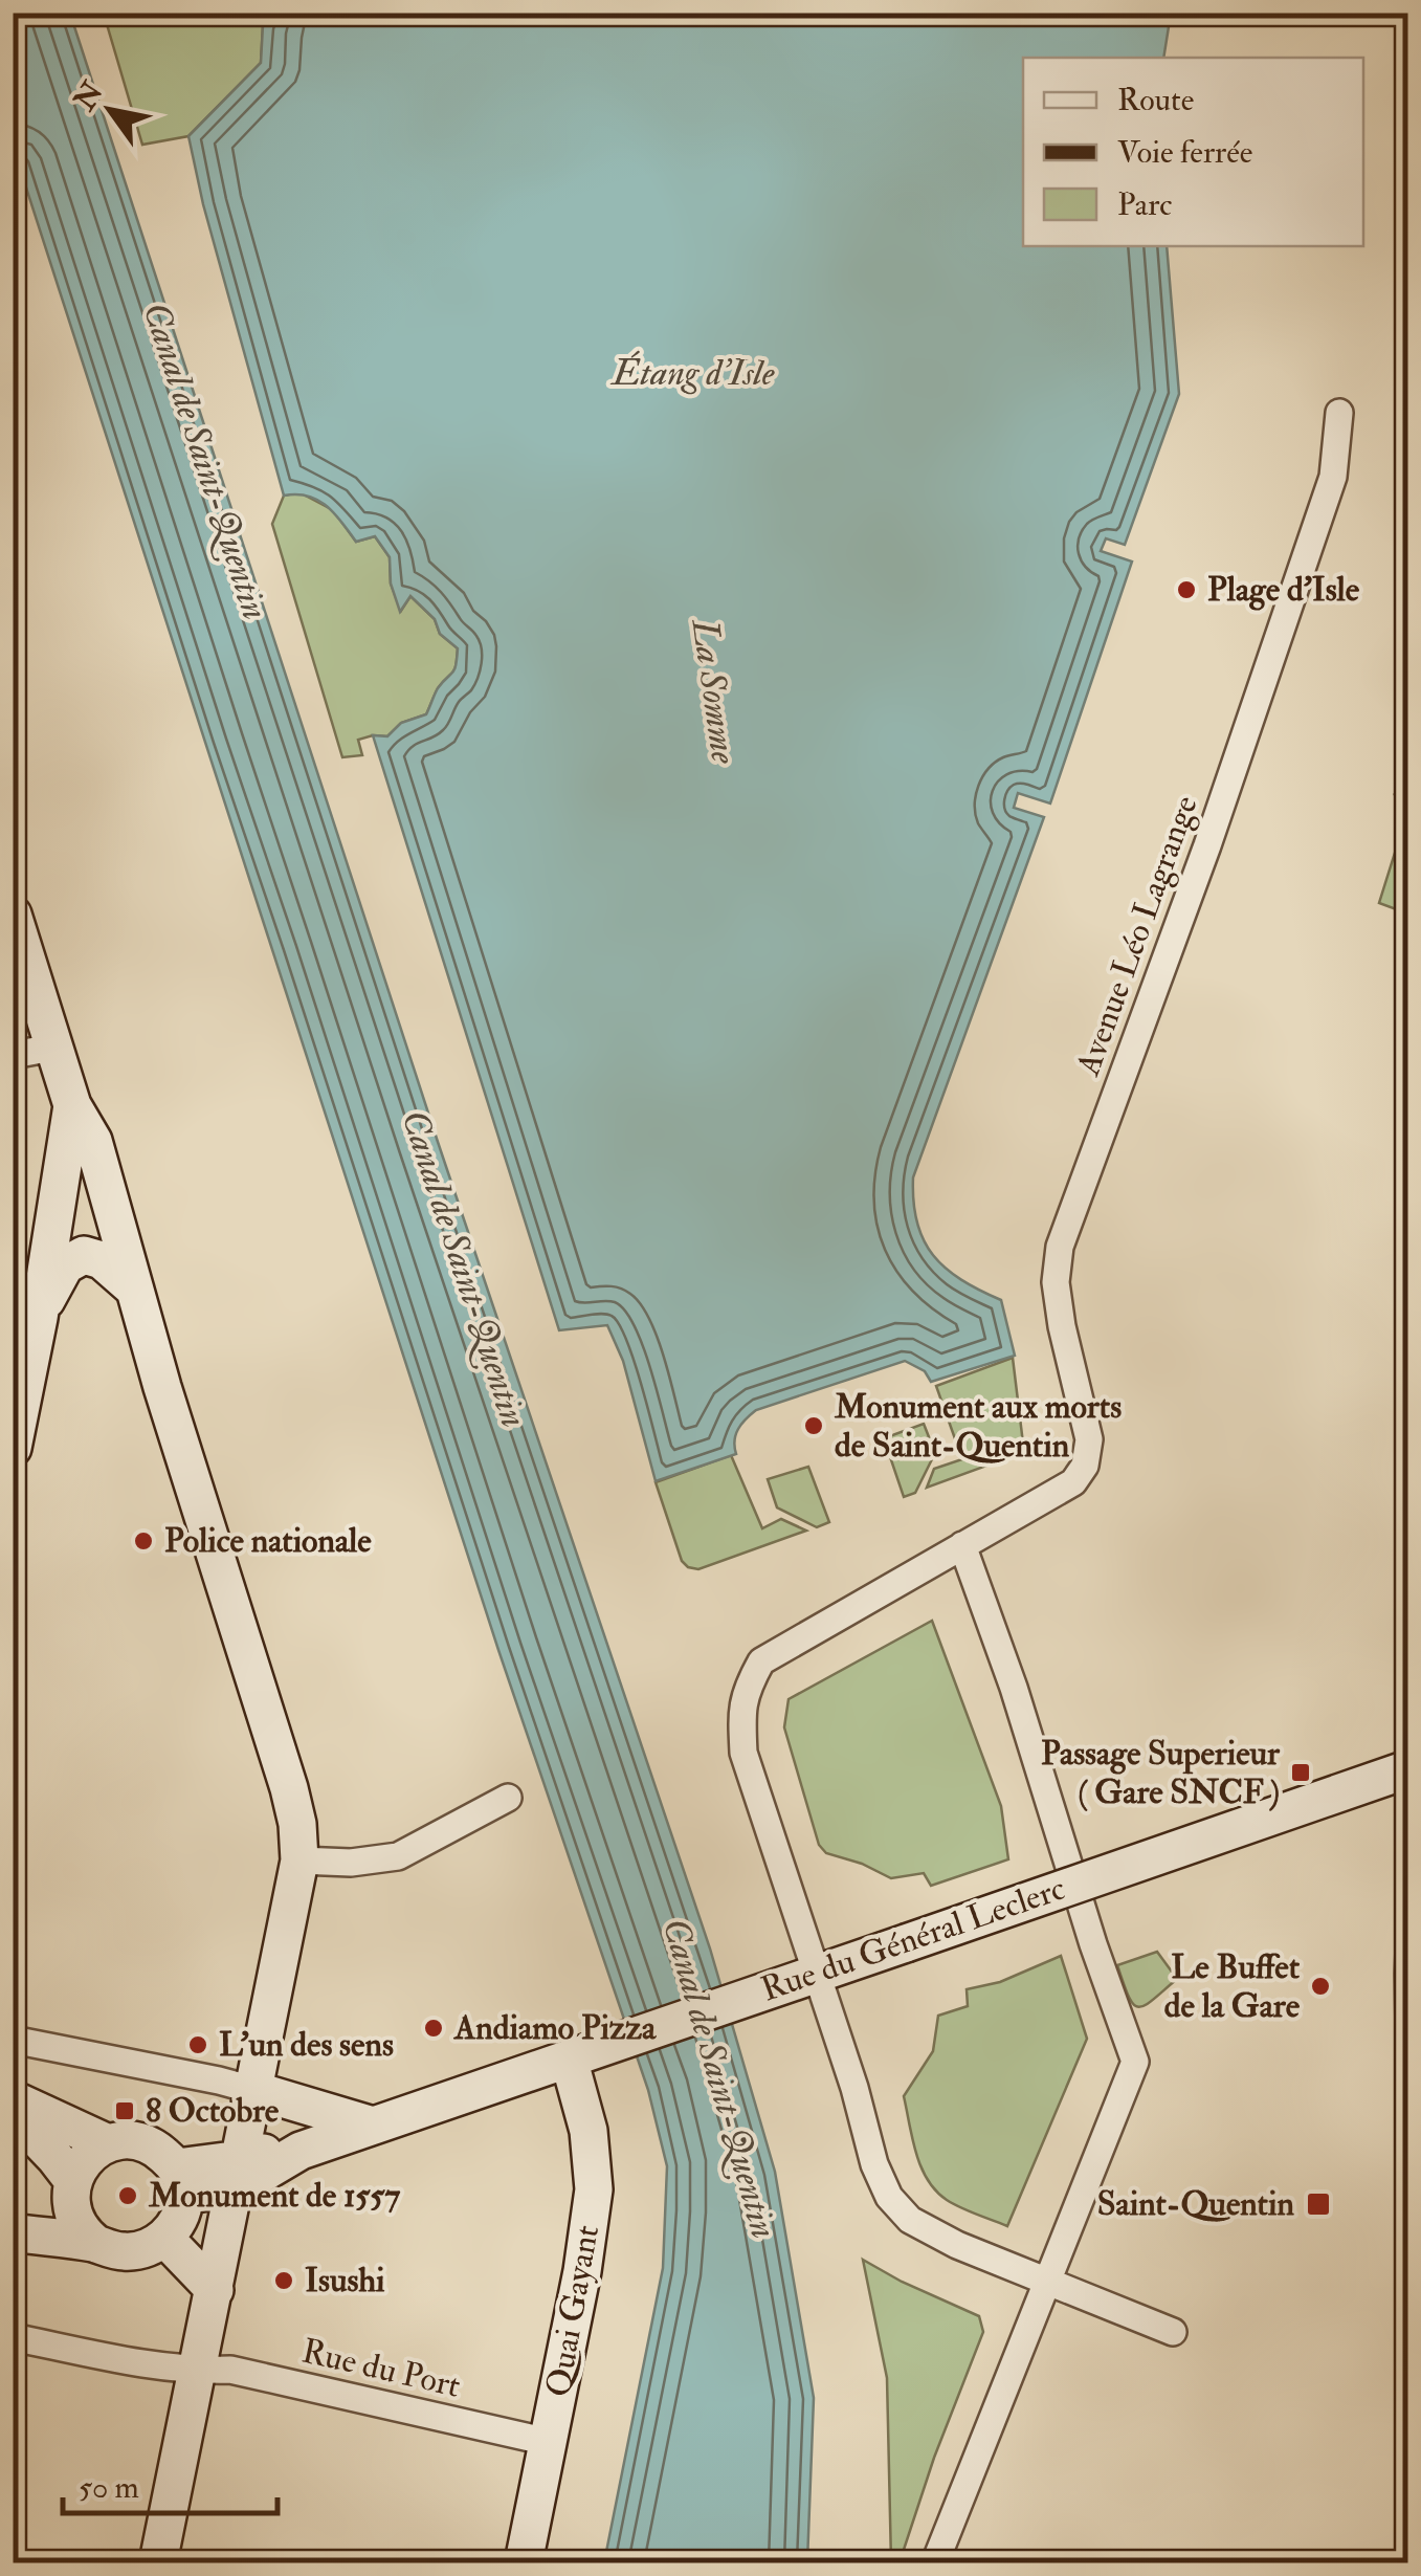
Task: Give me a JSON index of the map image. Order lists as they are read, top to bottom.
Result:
{
  "streets": {
    "street": [
      "Avenue Léo Lagrange",
      "Rue du Général Leclerc",
      "Quai Gayant",
      "Rue du Port"
    ]
  },
  "crossings": [
    ["Rue du Général Leclerc", "Quai Gayant"],
    ["Quai Gayant", "Rue du Port"]
  ],
  "water": ["Étang d'Isle", "Canal de Saint-Quentin", "La Somme"],
  "places": {
    "other": [
      "Plage d'Isle",
      "Monument aux morts de Saint-Quentin",
      "Police nationale",
      "Le Buffet de la Gare",
      "Andiamo Pizza",
      "L'un des sens",
      "Monument de 1557",
      "Isushi"
    ],
    "transit": ["Passage Superieur ( Gare SNCF )", "8 Octobre", "Saint-Quentin"]
  },
  "legend": ["Route", "Voie ferrée", "Parc"],
  "scale_bar": "50 m",
  "north": "top left"
}
